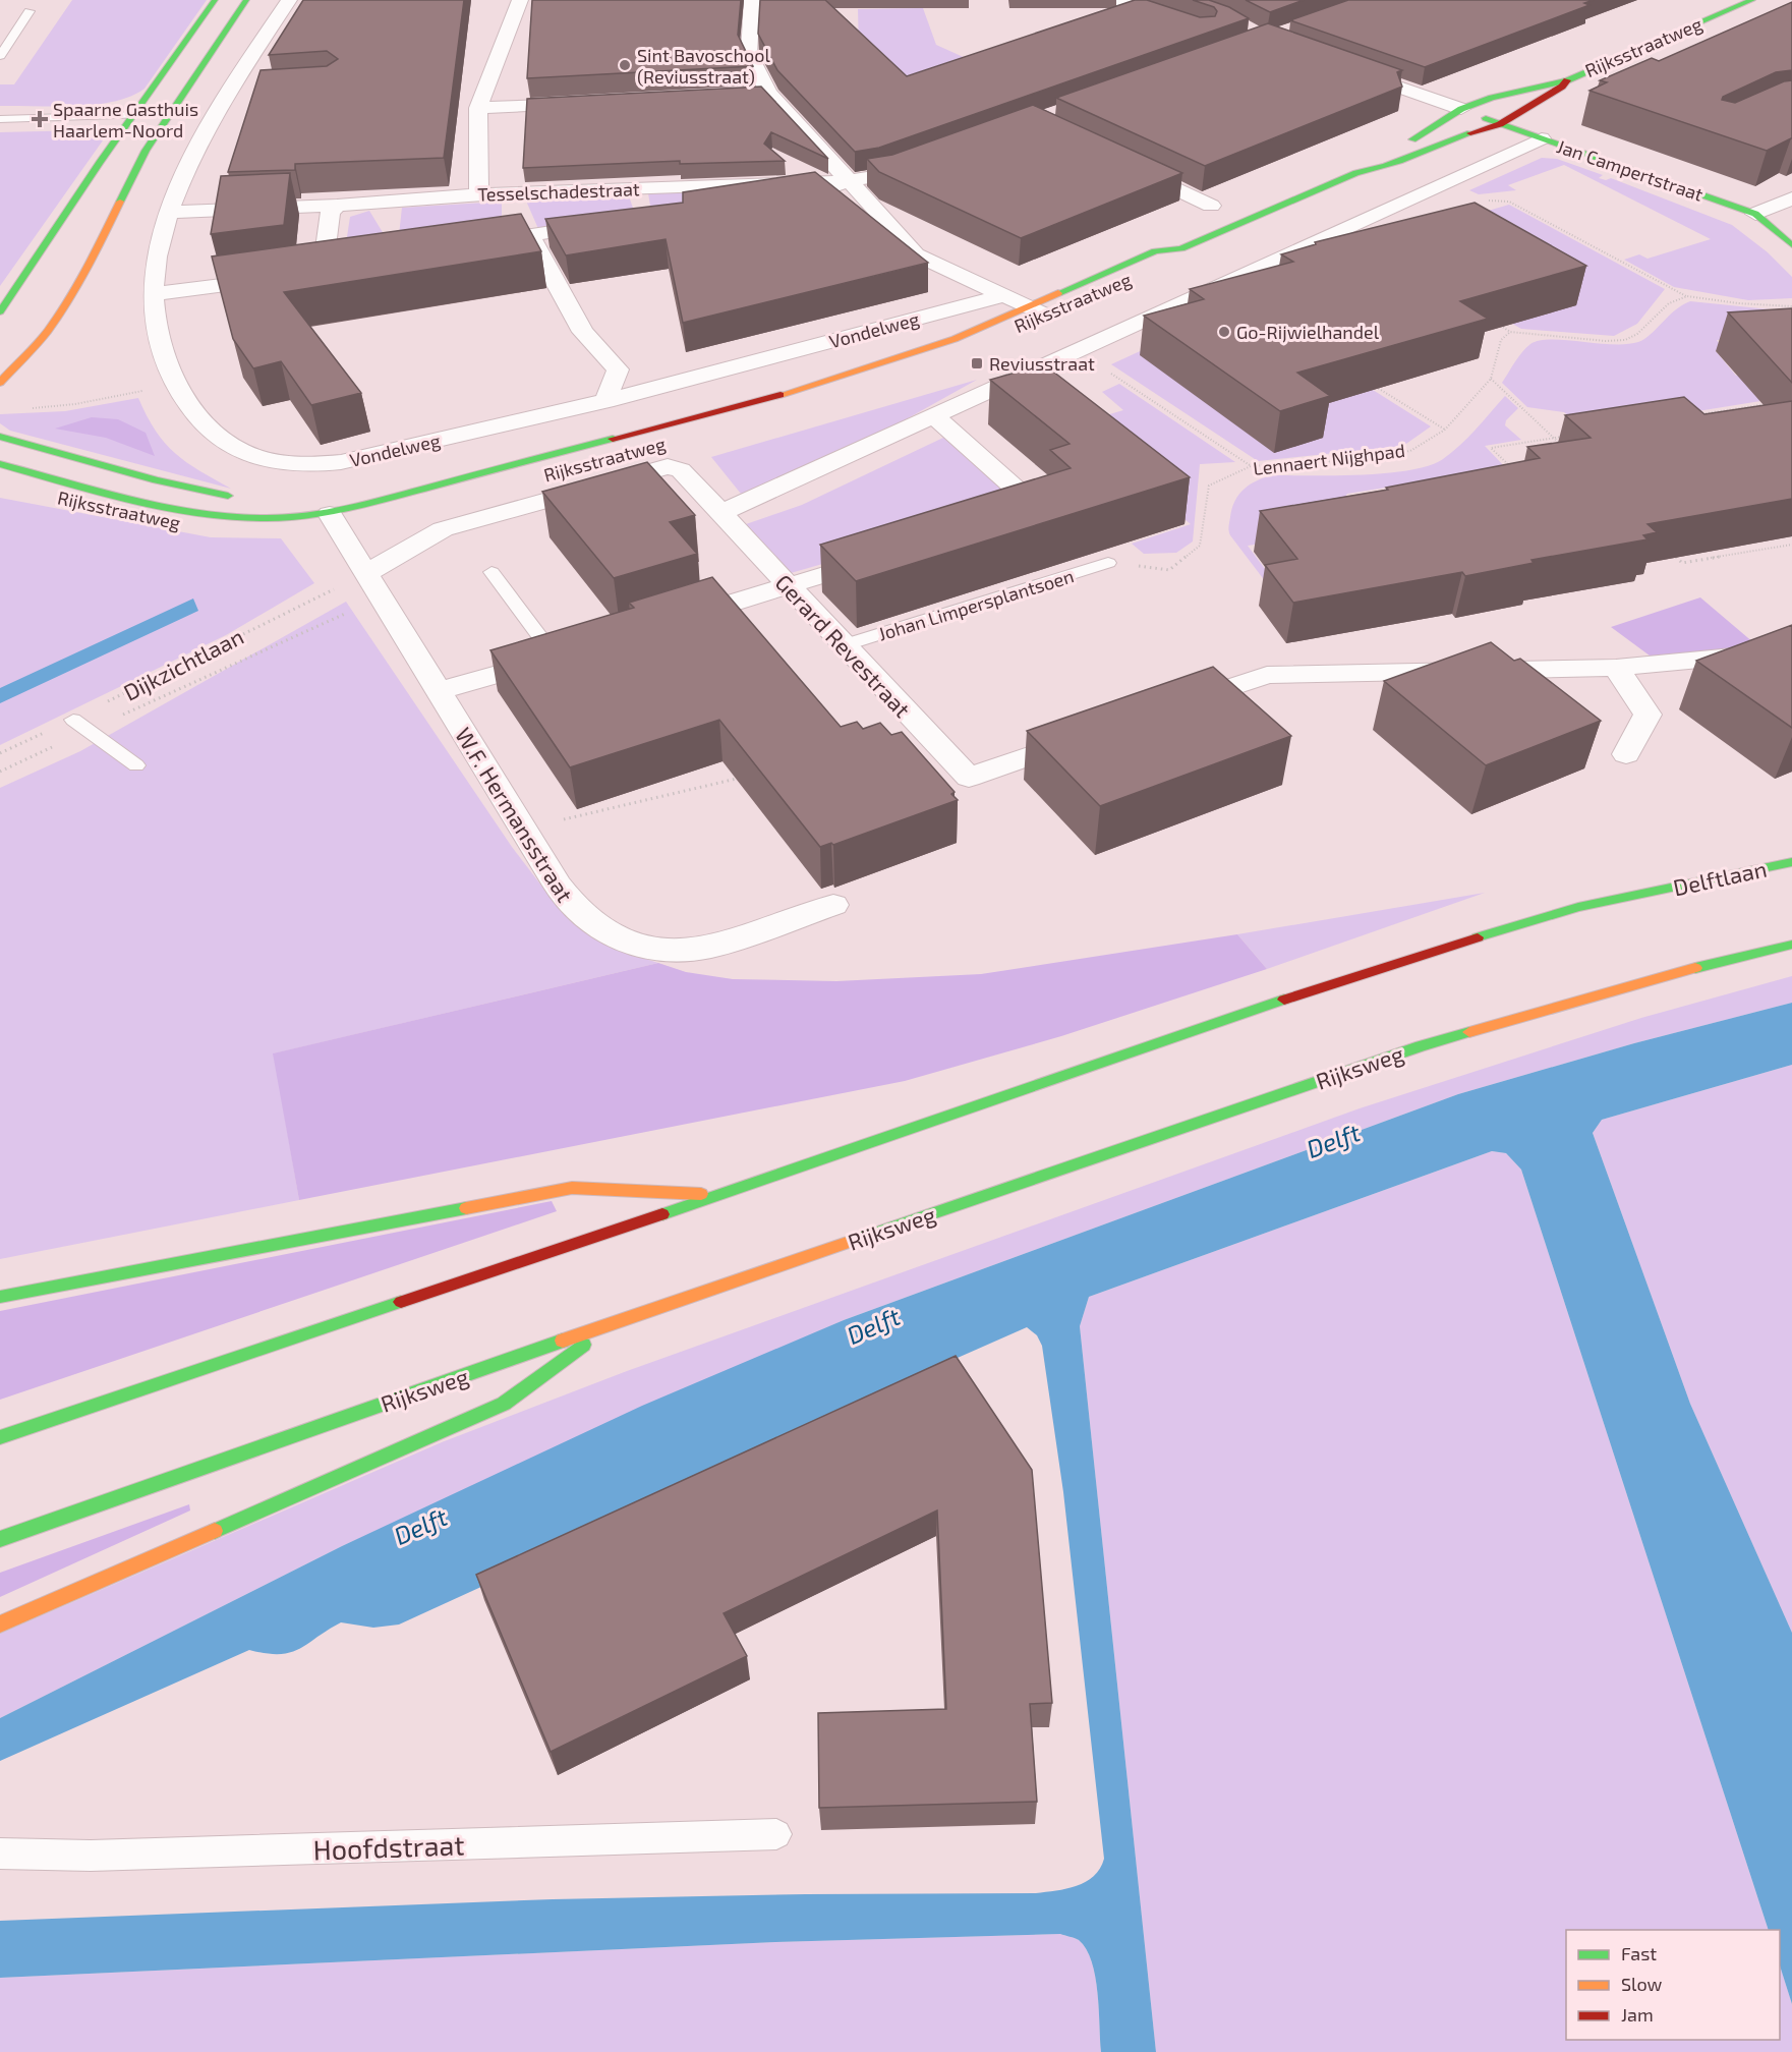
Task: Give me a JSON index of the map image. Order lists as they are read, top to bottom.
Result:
{
  "streets": {
    "main road": [
      "Rijksstraatweg",
      "Jan Campertstraat",
      "Delftlaan",
      "Rijksweg"
    ],
    "street": [
      "Tesselschadestraat",
      "Vondelweg",
      "Gerard Revestraat",
      "W.F. Hermansstraat"
    ],
    "lane": ["Johan Limpersplantsoen", "Hoofdstraat"],
    "path": ["Lennaert Nijghpad", "Dijkzichtlaan"]
  },
  "crossings": [
    ["Rijksstraatweg", "Jan Campertstraat"],
    ["Rijksstraatweg", "Gerard Revestraat"],
    ["Rijksstraatweg", "Dijkzichtlaan"],
    ["Rijksstraatweg", "W.F. Hermansstraat"],
    ["Tesselschadestraat", "Vondelweg"],
    ["Lennaert Nijghpad", "Johan Limpersplantsoen"],
    ["Johan Limpersplantsoen", "Gerard Revestraat"],
    ["Dijkzichtlaan", "W.F. Hermansstraat"]
  ],
  "water": ["Delft"],
  "places": {
    "other": ["Sint Bavoschool (Reviusstraat)", "Go-Rijwielhandel"],
    "health": ["Spaarne Gasthuis Haarlem-Noord"],
    "transit": ["Reviusstraat"]
  },
  "legend": ["Fast", "Slow", "Jam"]
}
